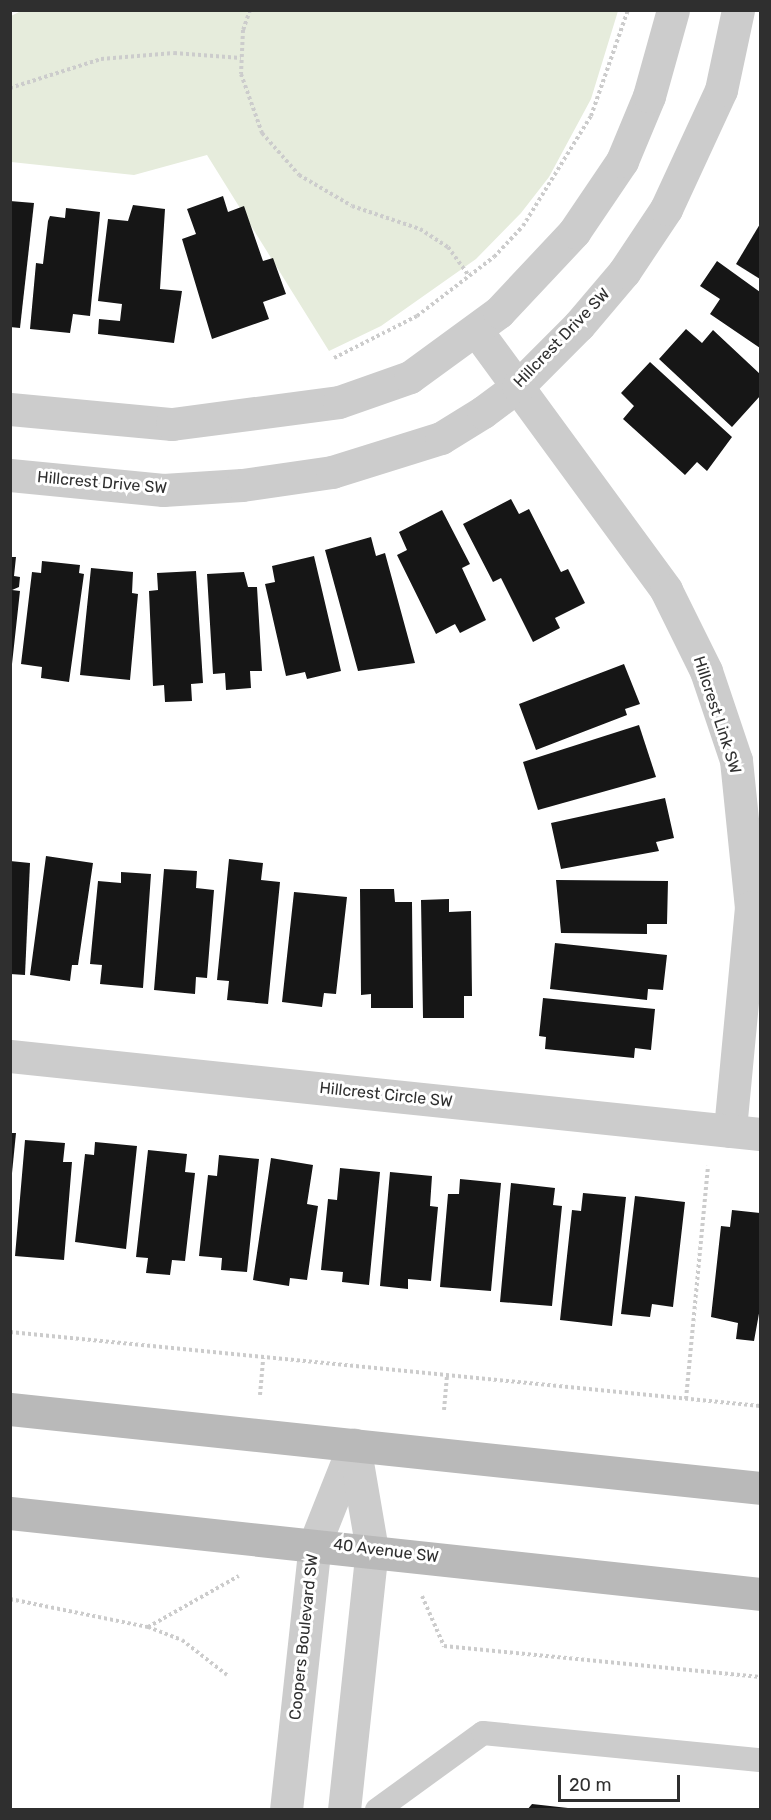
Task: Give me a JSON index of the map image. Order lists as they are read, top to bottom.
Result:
{
  "streets": {
    "main road": ["40 Avenue SW"],
    "street": [
      "Hillcrest Drive SW",
      "Hillcrest Link SW",
      "Hillcrest Circle SW",
      "Coopers Boulevard SW"
    ]
  },
  "crossings": [
    ["Hillcrest Drive SW", "Hillcrest Link SW"],
    ["Hillcrest Link SW", "Hillcrest Circle SW"],
    ["40 Avenue SW", "Coopers Boulevard SW"]
  ],
  "scale_bar": "20 m"
}
